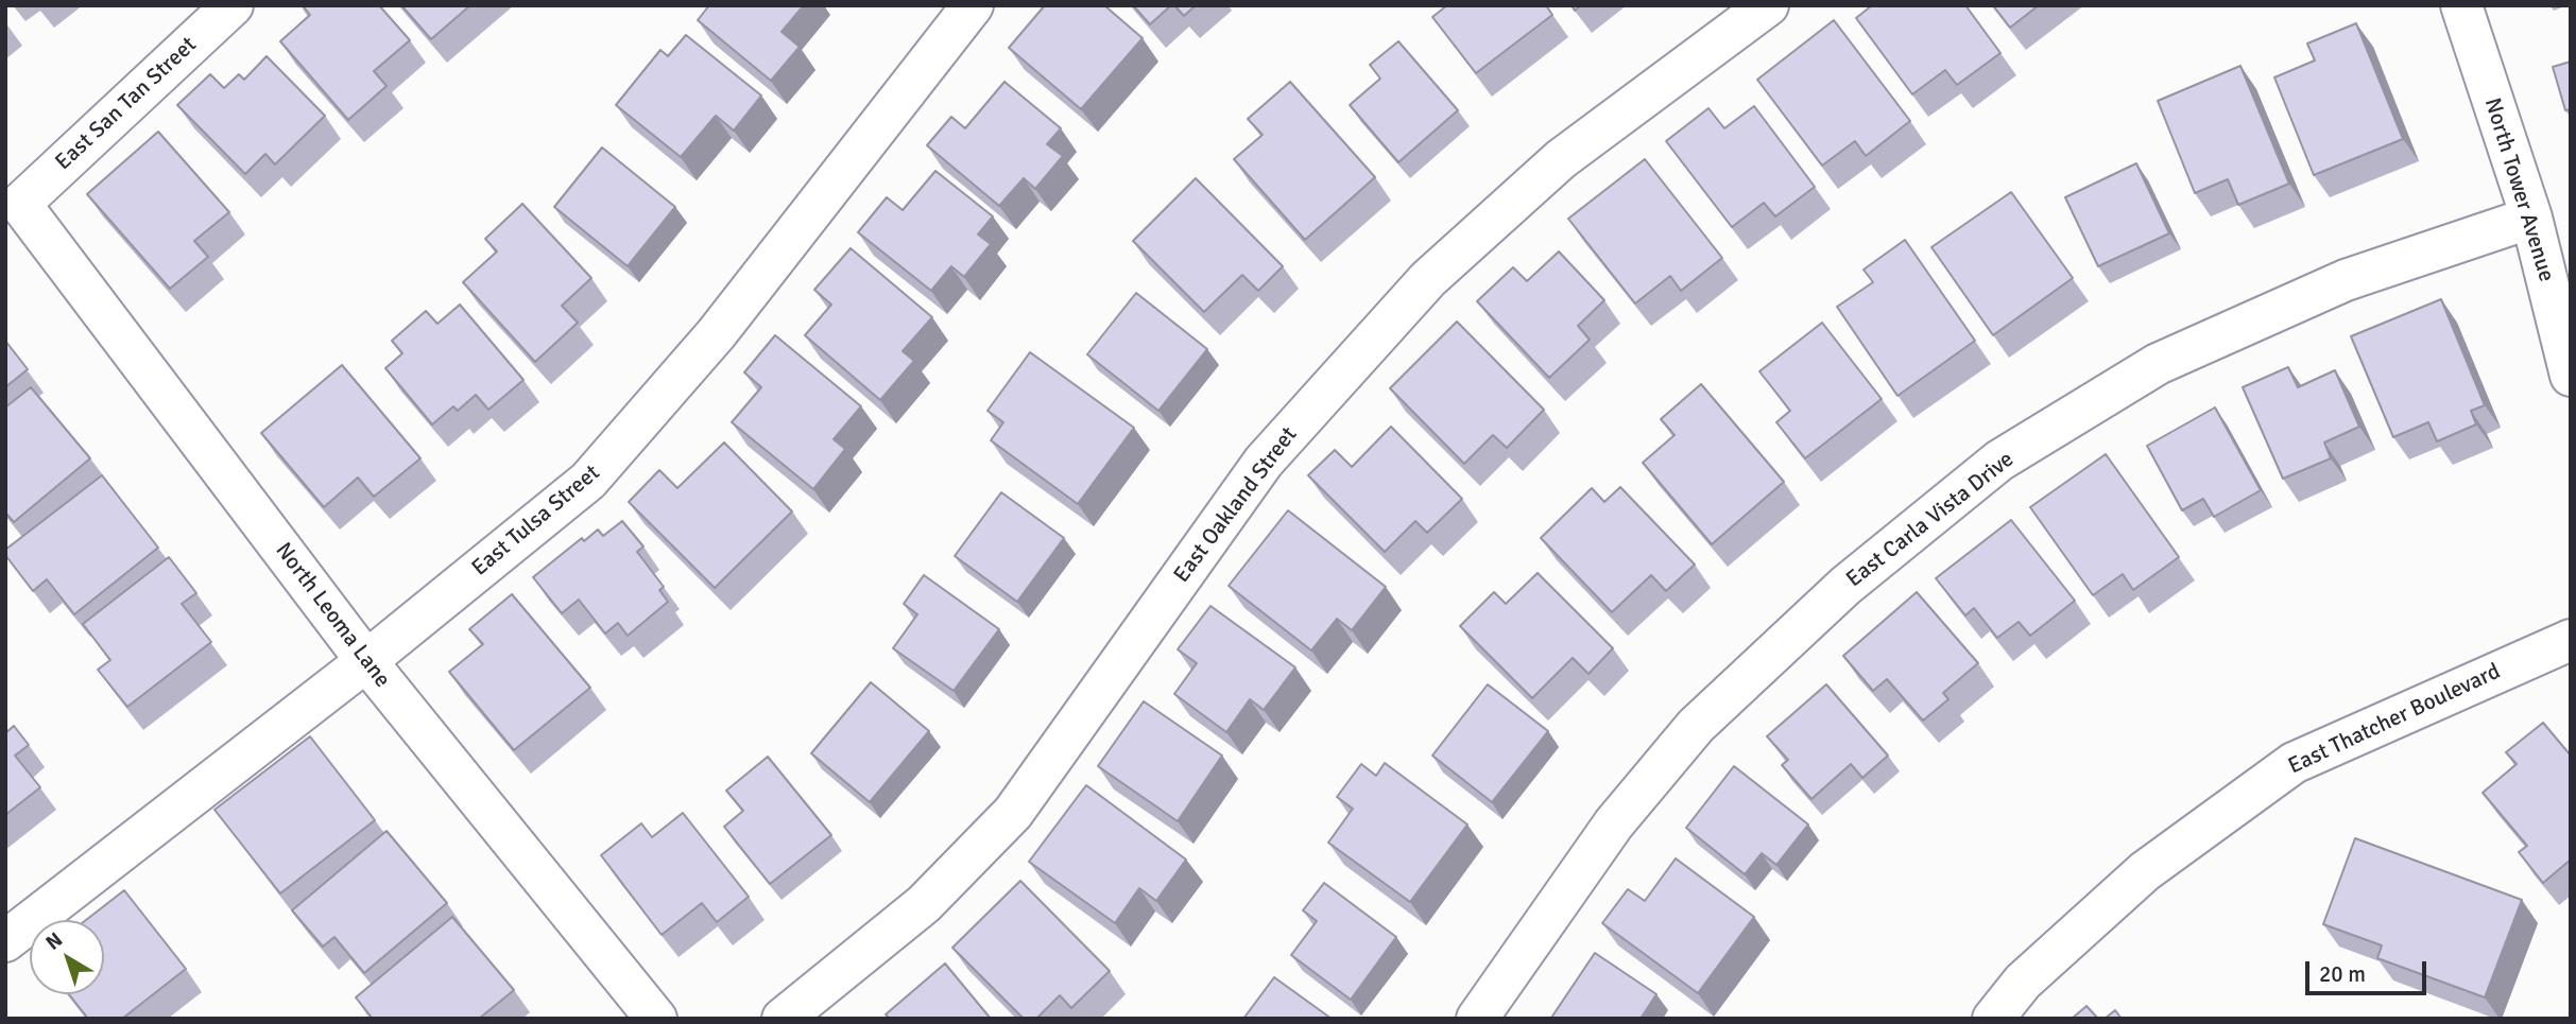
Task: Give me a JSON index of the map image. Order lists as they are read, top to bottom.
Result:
{
  "streets": {
    "street": [
      "East San Tan Street",
      "North Tower Avenue",
      "East Oakland Street",
      "East Carla Vista Drive",
      "East Tulsa Street",
      "North Leoma Lane",
      "East Thatcher Boulevard"
    ]
  },
  "crossings": [
    ["East San Tan Street", "North Leoma Lane"],
    ["North Tower Avenue", "East Carla Vista Drive"],
    ["East Tulsa Street", "North Leoma Lane"]
  ],
  "scale_bar": "20 m",
  "north": "top left"
}
